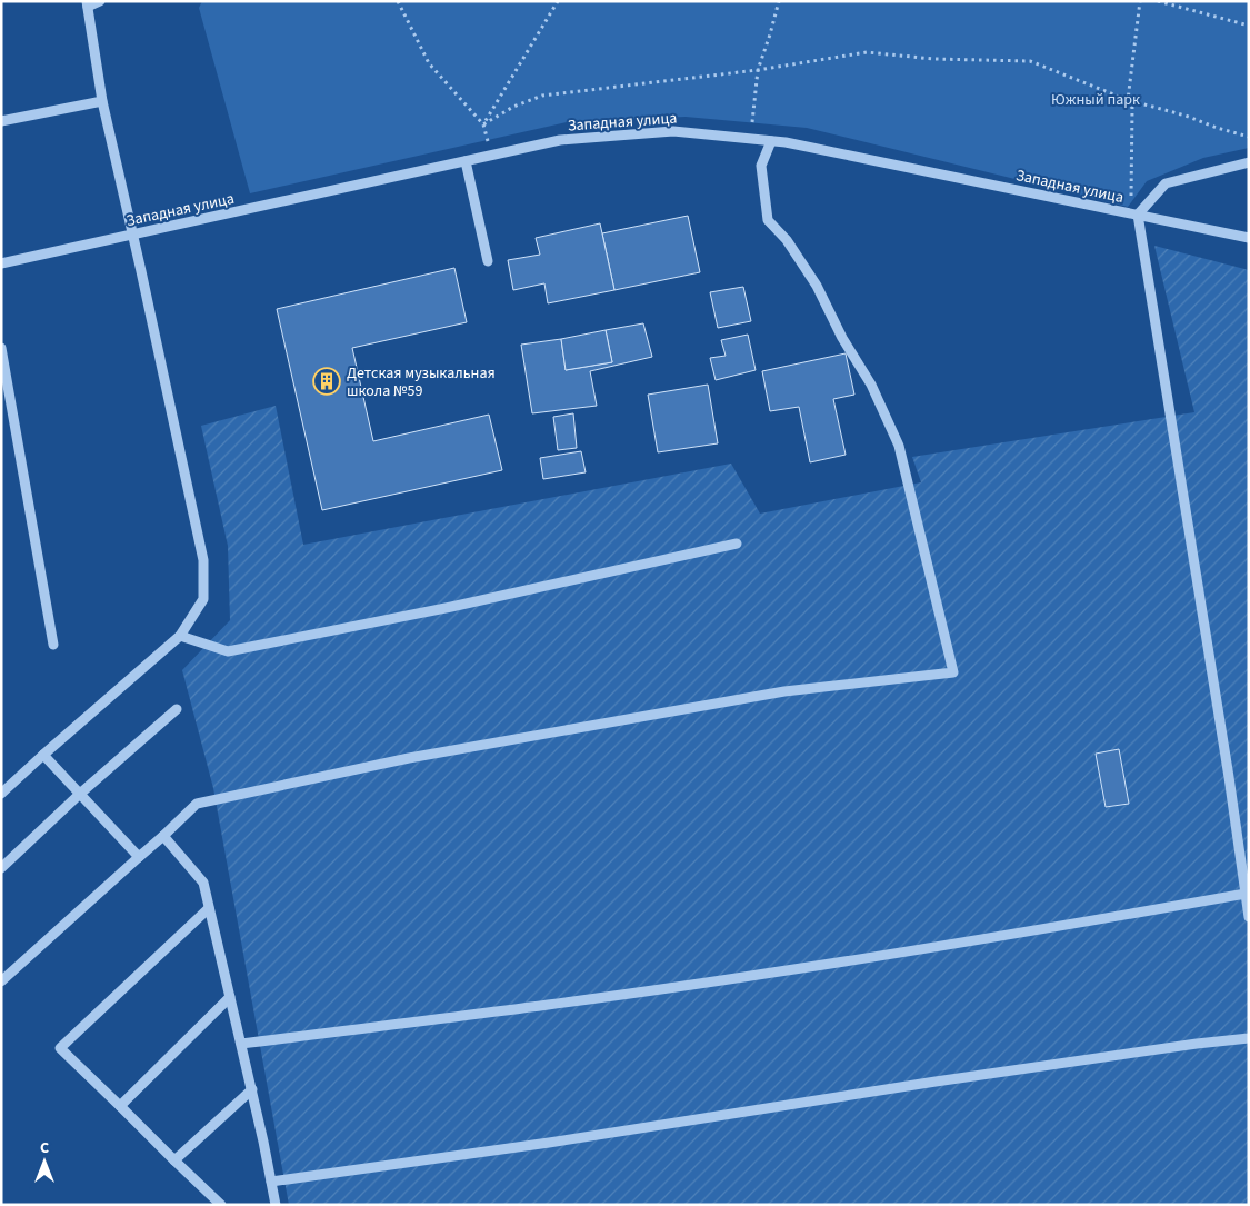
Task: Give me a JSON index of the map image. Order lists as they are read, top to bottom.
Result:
{
  "streets": {
    "street": ["Западная улица"]
  },
  "parks": ["Южный парк"],
  "places": {
    "building": ["Детская музыкальная школа №59"]
  },
  "north": "top"
}
